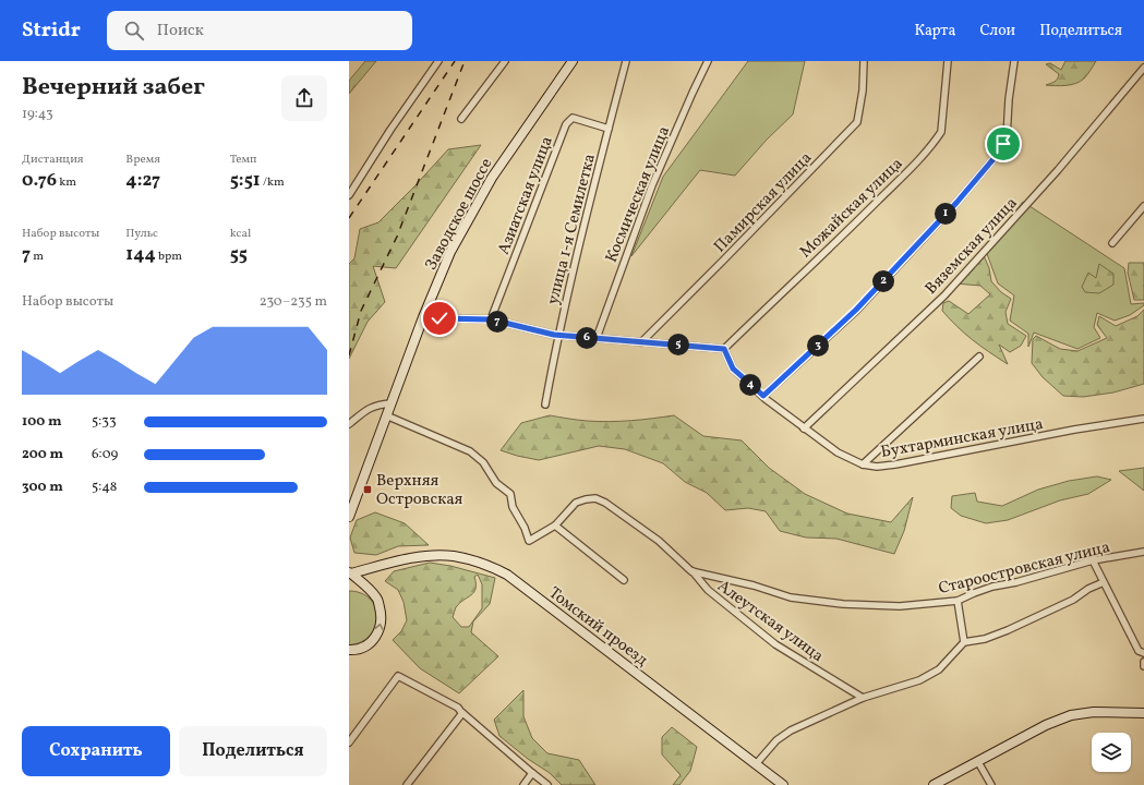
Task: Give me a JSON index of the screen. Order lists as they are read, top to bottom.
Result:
{
  "streets": {
    "street": [
      "Космическая улица",
      "Азиатская улица",
      "Памирская улица",
      "Можайская улица",
      "Заводское шоссе",
      "улица 1-я Семилетка",
      "Вяземская улица",
      "Бухтарминская улица",
      "Староостровская улица",
      "Алеутская улица",
      "Томский проезд"
    ]
  },
  "crossings": [
    ["Азиатская улица", "улица 1-я Семилетка"],
    ["Можайская улица", "Бухтарминская улица"],
    ["Заводское шоссе", "Староостровская улица"],
    ["Вяземская улица", "Бухтарминская улица"],
    ["Староостровская улица", "Алеутская улица"]
  ],
  "places": {
    "transit": ["Верхняя Островская"]
  },
  "page": {
    "header": "Stridr",
    "search": "Поиск",
    "nav": ["Карта", "Слои", "Поделиться"],
    "heading": ["Вечерний забег", "19:43"],
    "stats": [
      ["Дистанция", "0.76 km"],
      ["Время", "4:27"],
      ["Темп", "5:51 /km"],
      ["Набор высоты", "7 m"],
      ["Пульс", "144 bpm"],
      ["kcal", "55"]
    ],
    "pins": [
      "1",
      "2",
      "7",
      "6",
      "5",
      "3",
      "4"
    ],
    "chart": ["Набор высоты", "230–235 m"],
    "list": [
      {
        "name": "100 m",
        "note": "5:33"
      },
      {
        "name": "200 m",
        "note": "6:09"
      },
      {
        "name": "300 m",
        "note": "5:48"
      }
    ],
    "buttons": ["Сохранить", "Поделиться"]
  }
}
